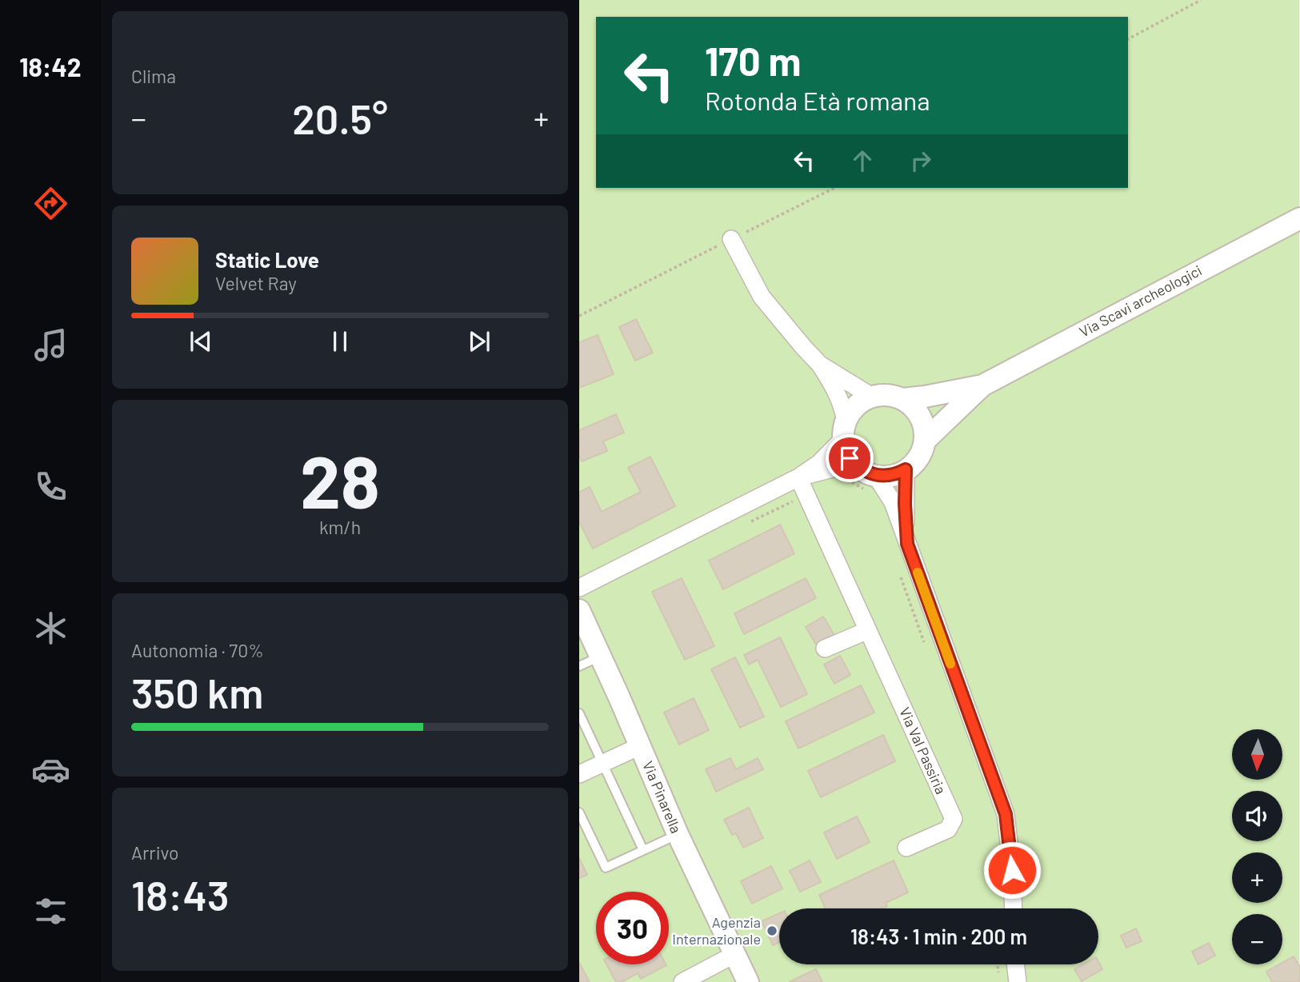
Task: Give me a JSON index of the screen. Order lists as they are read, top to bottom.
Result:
{
  "streets": {
    "street": ["Via Scavi archeologici", "Via Val Passiria", "Via Pinarella"]
  },
  "places": ["Agenzia Internazionale"],
  "north": "bottom",
  "page": {
    "tabs": "18:42",
    "tile": [
      "Clima",
      ["28", "km/h"],
      ["Autonomia · 70%", "350 km"],
      ["Arrivo", "18:43"]
    ],
    "turn": ["170 m", "Rotonda Età romana"],
    "heat": ["−", "20.5°", "+"],
    "song": ["Static Love", "Velvet Ray"],
    "map_buttons": ["+", "−"],
    "limit": "30",
    "trip": "18:43 · 1 min · 200 m"
  }
}
